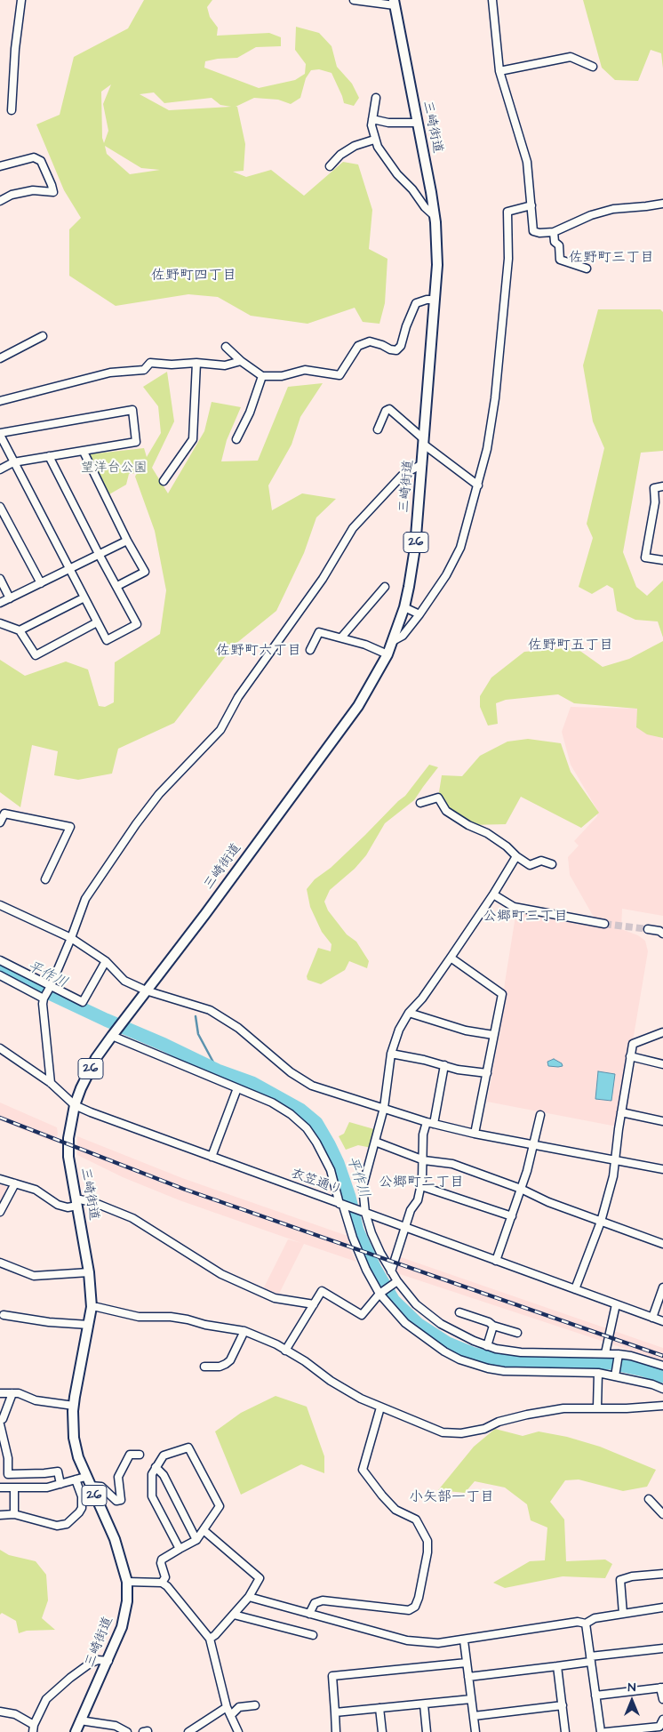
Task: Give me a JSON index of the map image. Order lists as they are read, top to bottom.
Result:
{
  "streets": {
    "main road": ["三崎街道", "26"],
    "street": ["衣笠通り"]
  },
  "crossings": [
    ["三崎街道", "衣笠通り"]
  ],
  "districts": [
    "佐野町三丁目",
    "佐野町四丁目",
    "佐野町五丁目",
    "佐野町六丁目",
    "公郷町三丁目",
    "公郷町二丁目",
    "小矢部一丁目"
  ],
  "water": ["平作川"],
  "parks": ["望洋台公園"],
  "north": "top"
}
